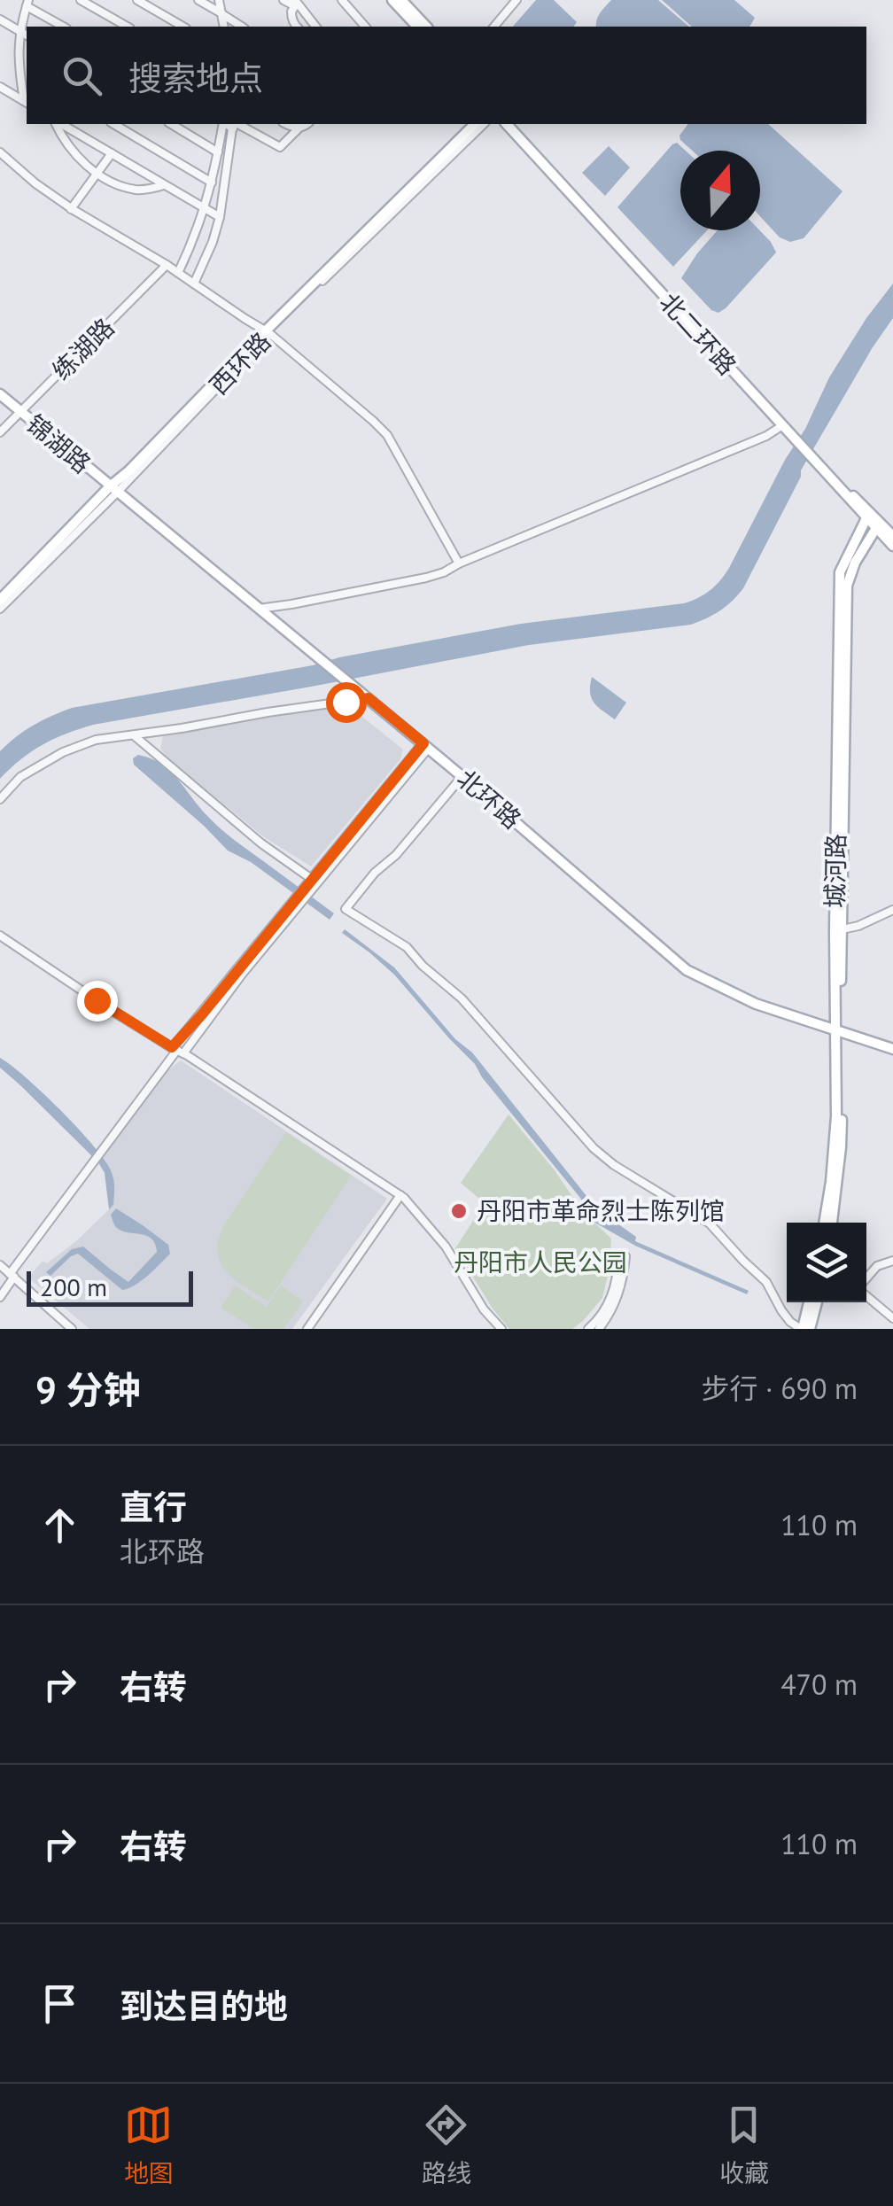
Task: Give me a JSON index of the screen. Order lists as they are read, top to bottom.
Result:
{
  "streets": {
    "main road": [
      "北二环路",
      "西环路",
      "锦湖路",
      "北环路",
      "城河路"
    ],
    "street": ["练湖路"]
  },
  "crossings": [
    ["北二环路", "城河路"],
    ["练湖路", "锦湖路"],
    ["西环路", "锦湖路"],
    ["西环路", "北环路"],
    ["锦湖路", "北环路"],
    ["北环路", "城河路"]
  ],
  "parks": ["丹阳市人民公园"],
  "places": ["丹阳市革命烈士陈列馆"],
  "scale_bar": "200 m",
  "north": "top",
  "page": {
    "search": "搜索地点",
    "scale": "200 m",
    "heading": ["9 分钟", "步行 · 690 m"],
    "list": [
      ["直行", "北环路", "110 m"],
      ["右转", "470 m"],
      ["右转", "110 m"],
      "到达目的地"
    ],
    "nav": ["地图", "路线", "收藏"]
  }
}
